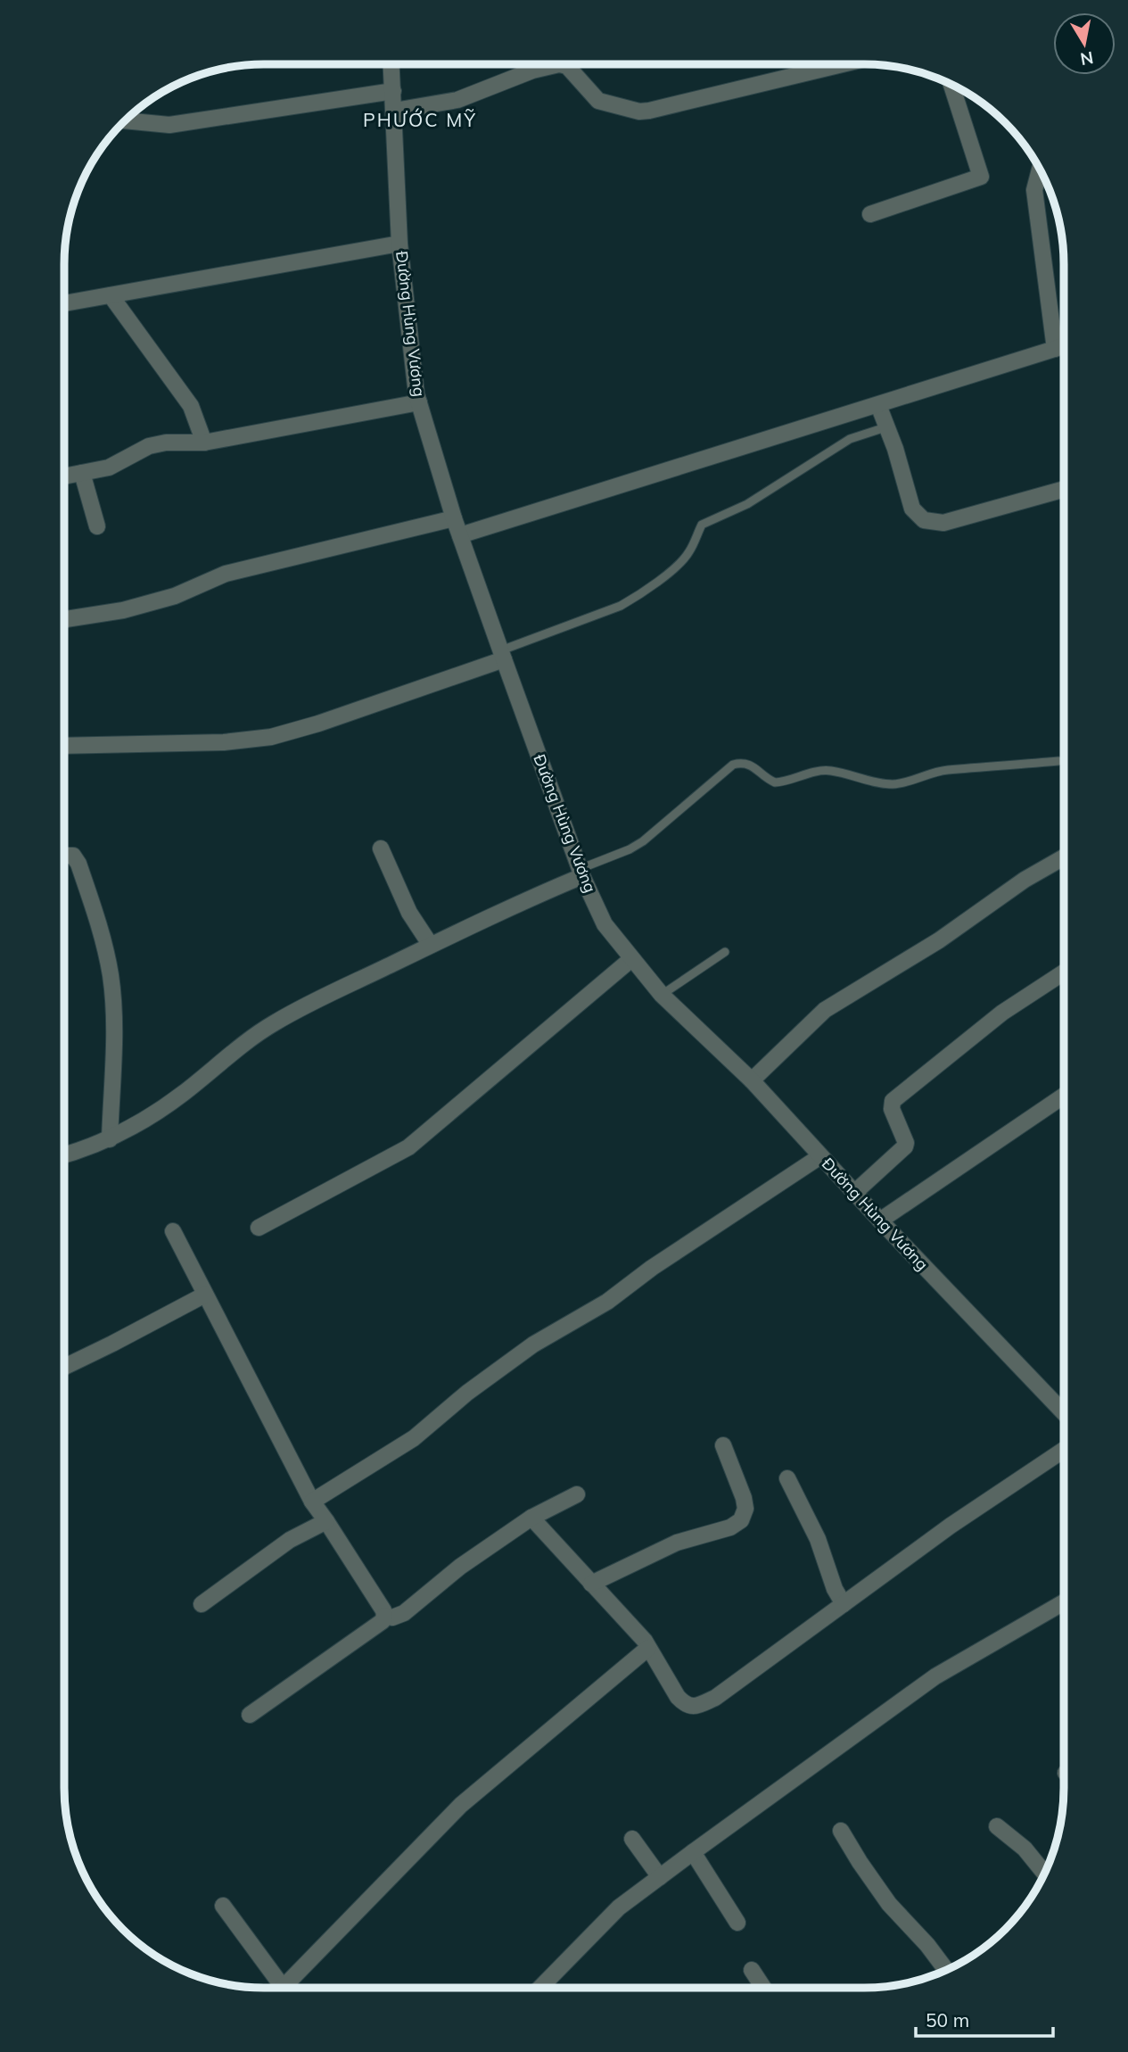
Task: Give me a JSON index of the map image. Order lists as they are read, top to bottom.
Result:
{
  "streets": {
    "street": ["Đường Hùng Vương"]
  },
  "districts": ["PHƯỚC MỸ"],
  "scale_bar": "50 m",
  "north": "bottom"
}
